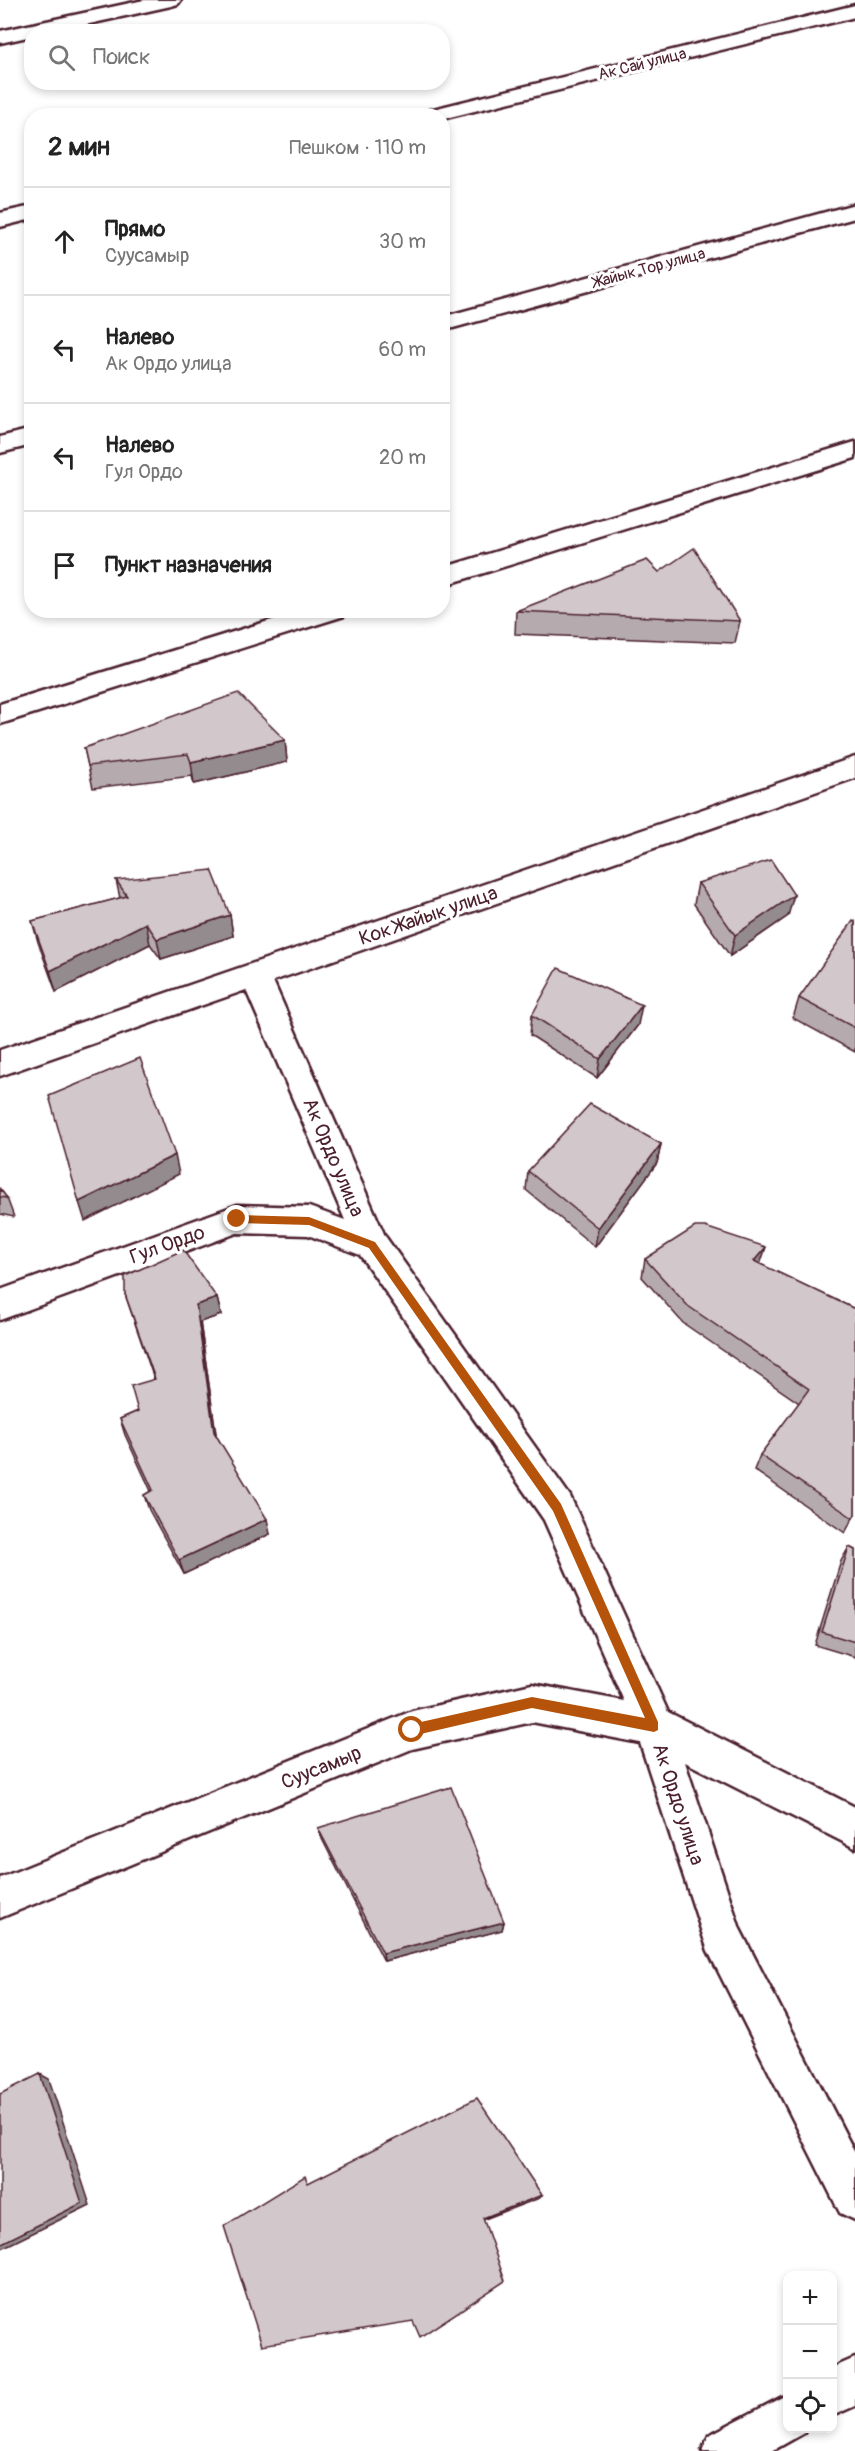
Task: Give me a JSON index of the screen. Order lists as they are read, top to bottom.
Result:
{
  "streets": {
    "street": [
      "Ак Сай улица",
      "Жайык Тор улица",
      "Кок Жайык улица",
      "Ак Ордо улица",
      "Гул Ордо",
      "Суусамыр"
    ]
  },
  "crossings": [
    ["Кок Жайык улица", "Ак Ордо улица"],
    ["Ак Ордо улица", "Гул Ордо"],
    ["Ак Ордо улица", "Суусамыр"]
  ],
  "page": {
    "search": "Поиск",
    "heading": ["2 мин", "Пешком · 110 m"],
    "list": [
      ["Прямо", "Суусамыр", "30 m"],
      ["Налево", "Ак Ордо улица", "60 m"],
      ["Налево", "Гул Ордо", "20 m"],
      "Пункт назначения"
    ],
    "map_buttons": ["+", "−"]
  }
}
